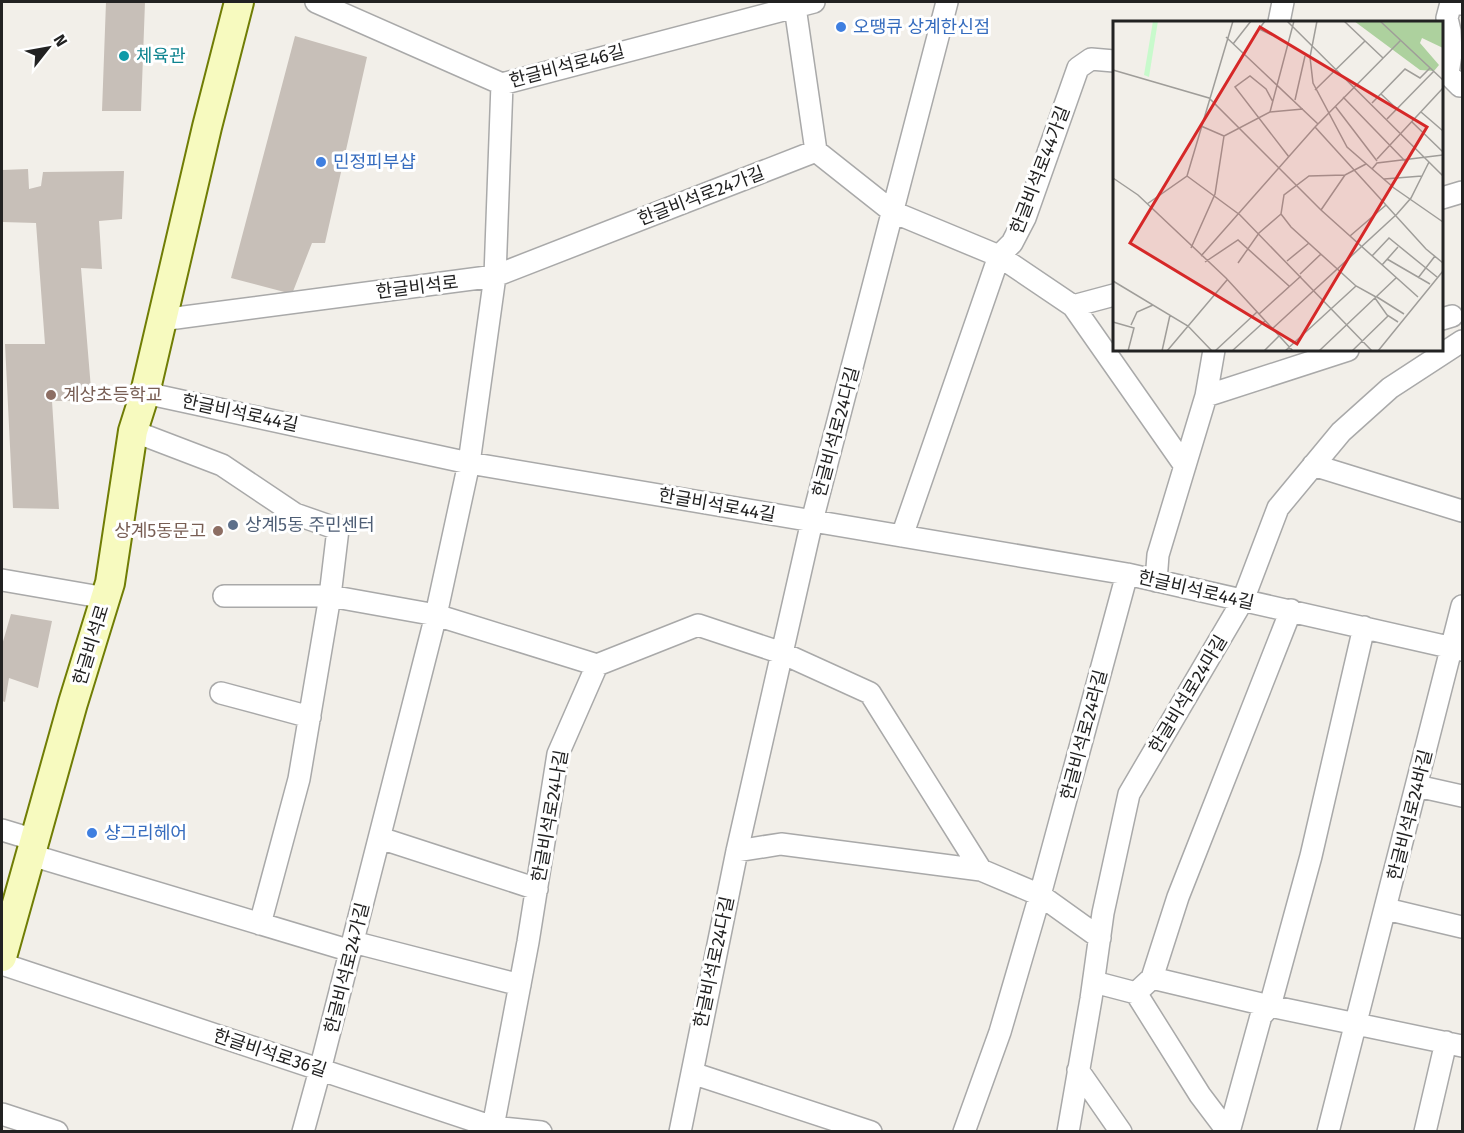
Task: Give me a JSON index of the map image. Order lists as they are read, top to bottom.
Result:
{
  "streets": {
    "main road": ["한글비석로"],
    "street": [
      "한글비석로46길",
      "한글비석로44가길",
      "한글비석로24가길",
      "한글비석로44길",
      "한글비석로24다길",
      "한글비석로24마길",
      "한글비석로24라길",
      "한글비석로24바길",
      "한글비석로24나길",
      "한글비석로36길"
    ]
  },
  "crossings": [
    ["한글비석로46길", "한글비석로24가길"],
    ["한글비석로44가길", "한글비석로44길"],
    ["한글비석로24가길", "한글비석로"],
    ["한글비석로24가길", "한글비석로44길"],
    ["한글비석로24가길", "한글비석로36길"],
    ["한글비석로", "한글비석로44길"],
    ["한글비석로44길", "한글비석로24다길"],
    ["한글비석로44길", "한글비석로24마길"],
    ["한글비석로44길", "한글비석로24라길"],
    ["한글비석로44길", "한글비석로24바길"],
    ["한글비석로24나길", "한글비석로36길"]
  ],
  "places": [
    "오땡큐 상계한신점",
    "체육관",
    "민정피부샵",
    "계상초등학교",
    "상계5동 주민센터",
    "상계5동문고",
    "샹그리헤어"
  ],
  "north": "top right"
}
